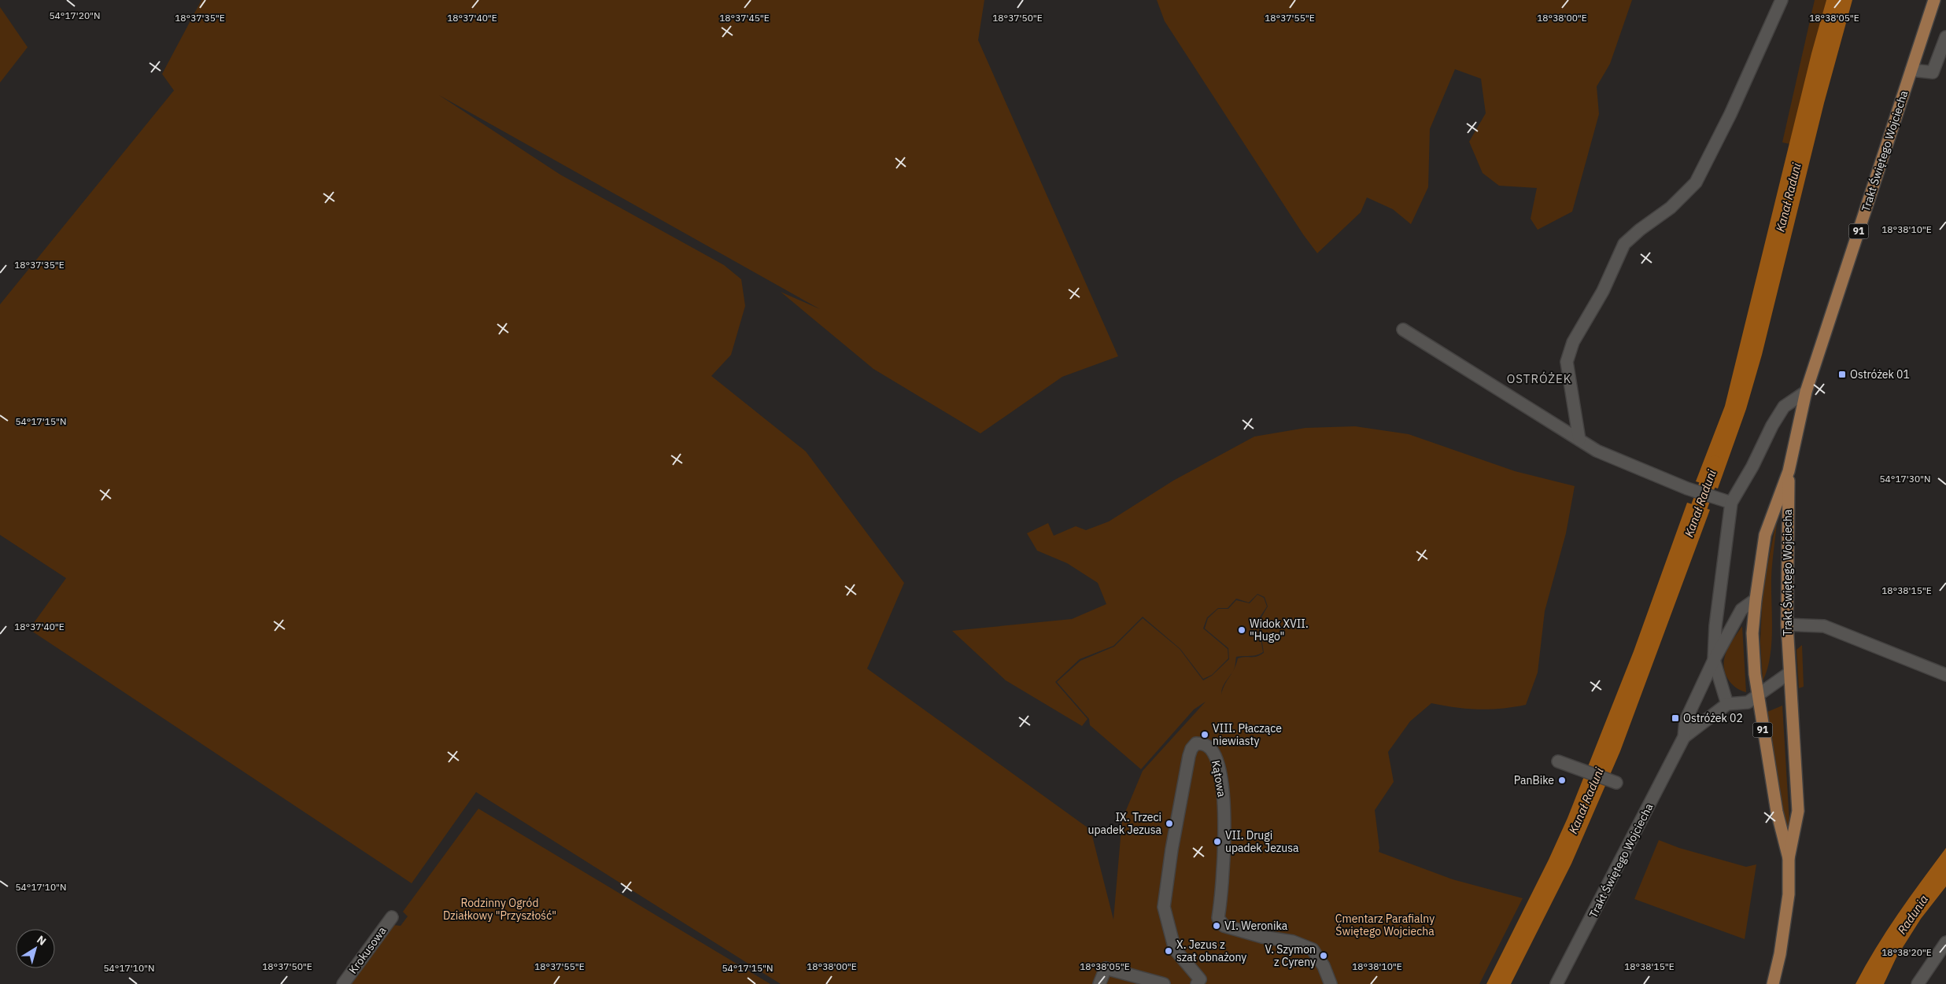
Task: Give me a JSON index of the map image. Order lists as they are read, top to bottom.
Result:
{
  "streets": {
    "main road": ["Trakt Świętego Wojciecha", "91"],
    "street": ["Kątowa", "Krokusowa"]
  },
  "districts": ["OSTRÓŻEK"],
  "water": ["Kanał Raduni", "Radunia"],
  "parks": ["Rodzinny Ogród Działkowy \"Przyszłość\"", "Cmentarz Parafialny Świętego Wojciecha"],
  "places": {
    "transit": ["Ostróżek 01", "Ostróżek 02"],
    "other": [
      "Widok XVII. \"Hugo\"",
      "VIII. Płaczące niewiasty",
      "PanBike",
      "IX. Trzeci upadek Jezusa",
      "VII. Drugi upadek Jezusa",
      "VI. Weronika",
      "X. Jezus z szat obnażony",
      "V. Szymon z Cyreny"
    ]
  },
  "north": "top right",
  "coordinates": [
    "54°17'20\"N",
    "18°37'35\"E",
    "18°37'40\"E",
    "18°37'45\"E",
    "18°37'50\"E",
    "18°37'55\"E",
    "18°38'00\"E",
    "18°38'05\"E",
    "18°38'10\"E",
    "54°17'15\"N",
    "54°17'30\"N",
    "18°38'15\"E",
    "54°17'10\"N",
    "18°38'20\"E"
  ]
}
